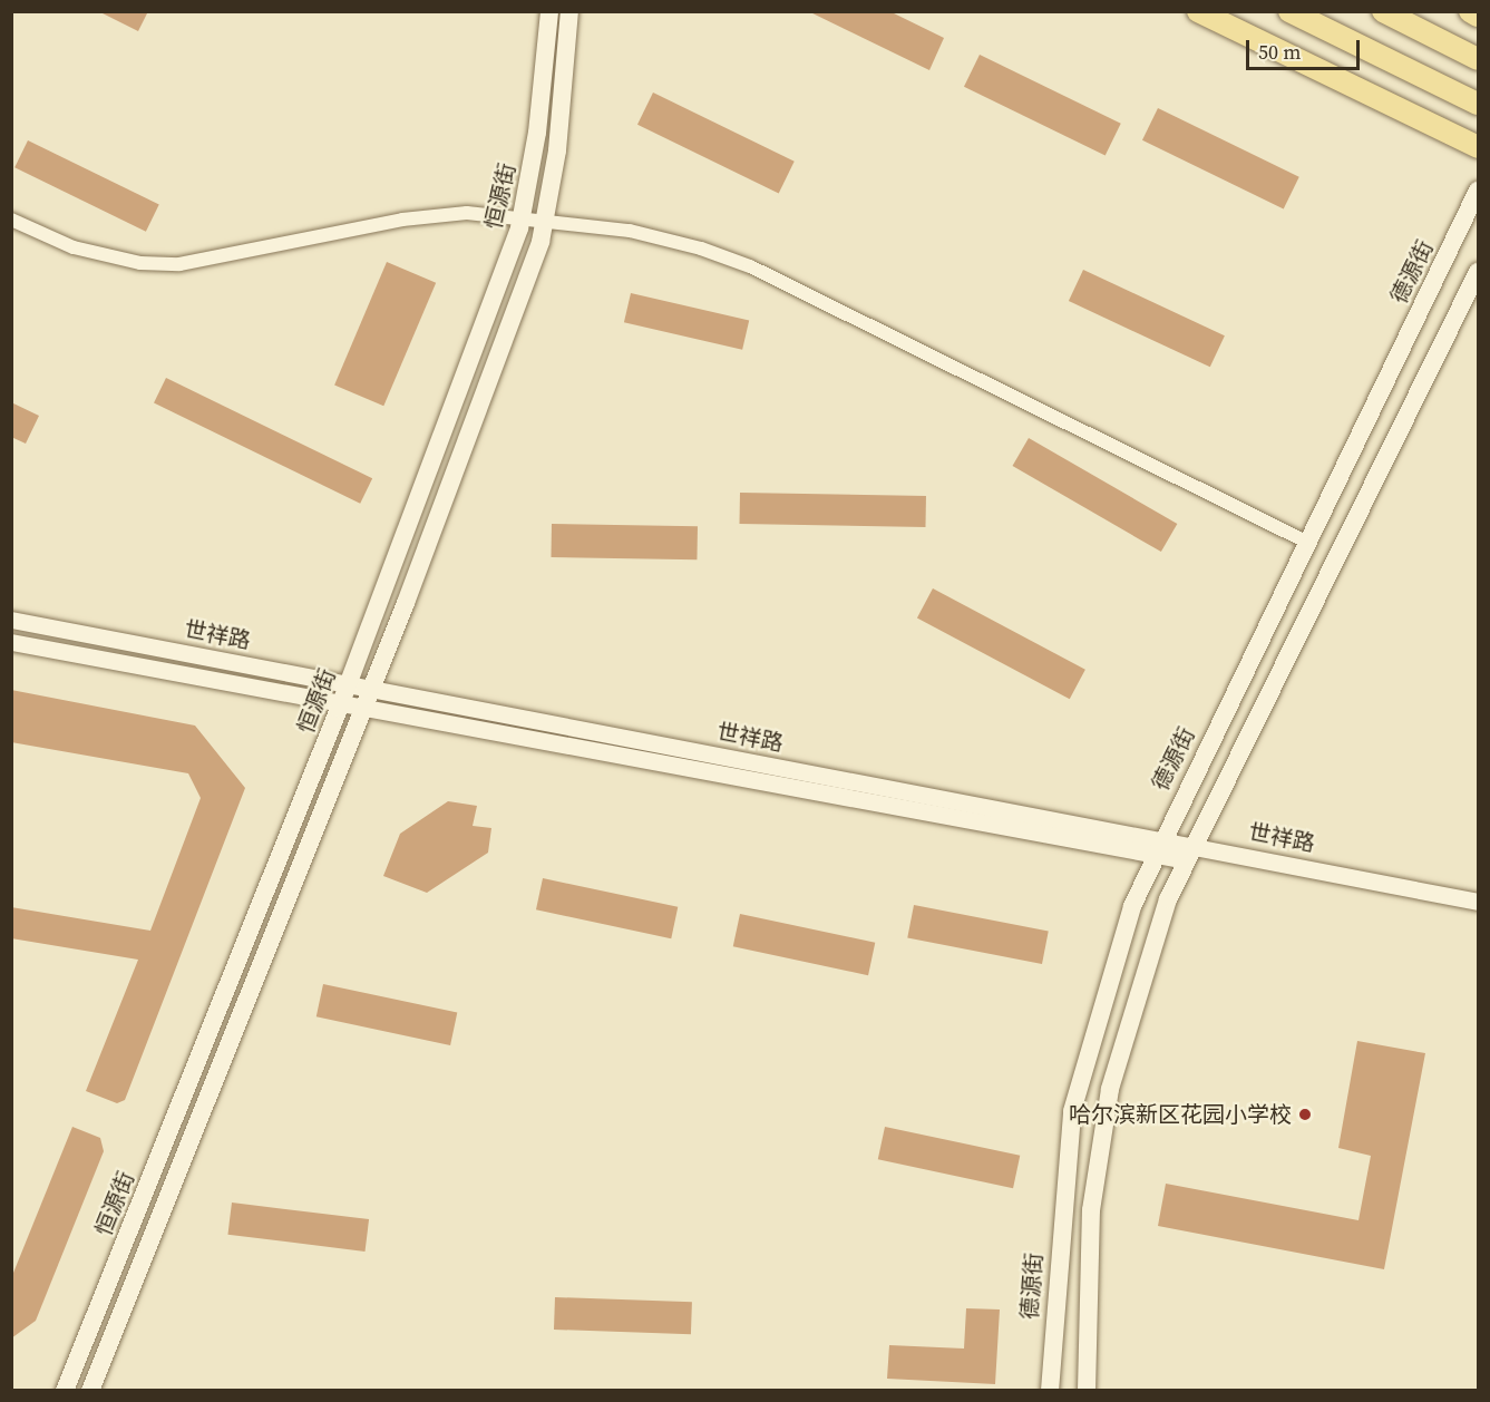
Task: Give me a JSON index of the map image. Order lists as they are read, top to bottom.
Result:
{
  "streets": {
    "main road": ["恒源街", "德源街"],
    "street": ["世祥路"]
  },
  "crossings": [
    ["恒源街", "世祥路"],
    ["德源街", "世祥路"]
  ],
  "places": ["哈尔滨新区花园小学校"],
  "scale_bar": "50 m"
}
